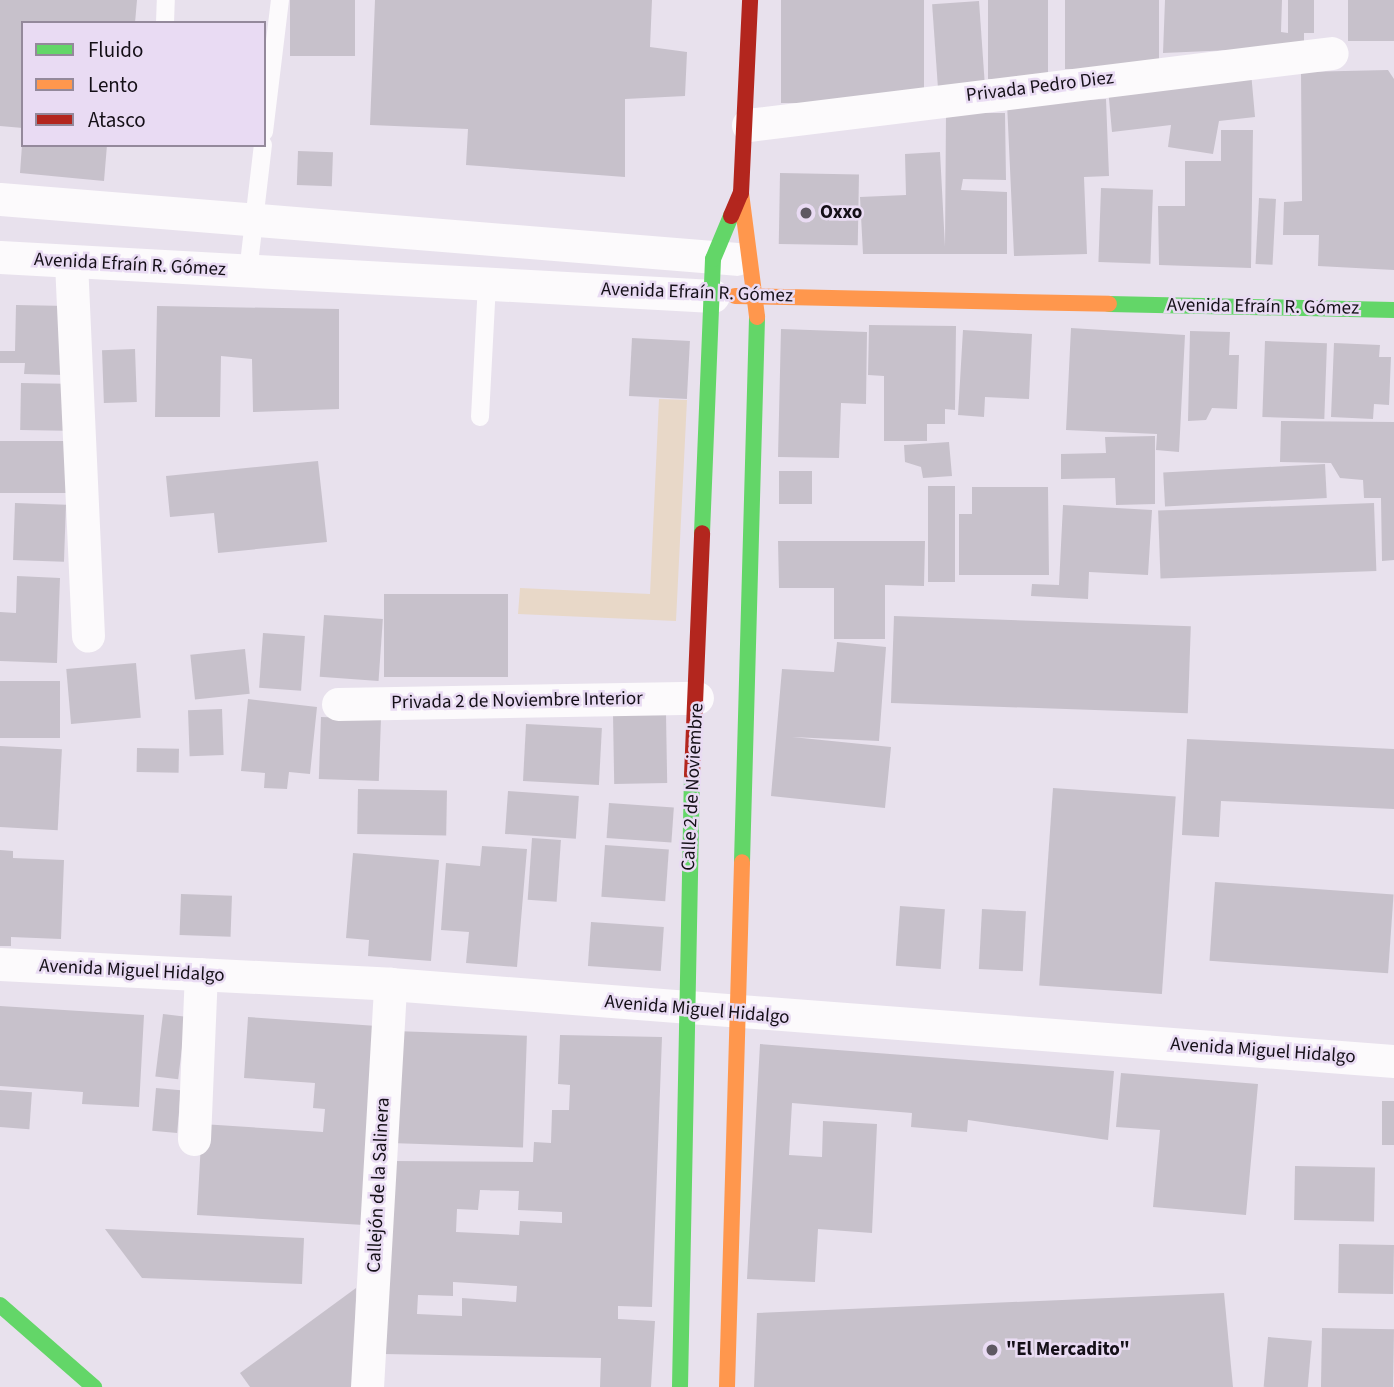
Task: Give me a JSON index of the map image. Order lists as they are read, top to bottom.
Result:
{
  "streets": {
    "street": [
      "Privada Pedro Diez",
      "Avenida Efraín R. Gómez",
      "Privada 2 de Noviembre Interior",
      "Calle 2 de Noviembre",
      "Avenida Miguel Hidalgo",
      "Callejón de la Salinera"
    ]
  },
  "crossings": [
    ["Privada Pedro Diez", "Calle 2 de Noviembre"],
    ["Avenida Efraín R. Gómez", "Calle 2 de Noviembre"],
    ["Privada 2 de Noviembre Interior", "Calle 2 de Noviembre"],
    ["Calle 2 de Noviembre", "Avenida Miguel Hidalgo"],
    ["Avenida Miguel Hidalgo", "Callejón de la Salinera"]
  ],
  "places": ["Oxxo", "\"El Mercadito\""],
  "legend": ["Fluido", "Lento", "Atasco"]
}
